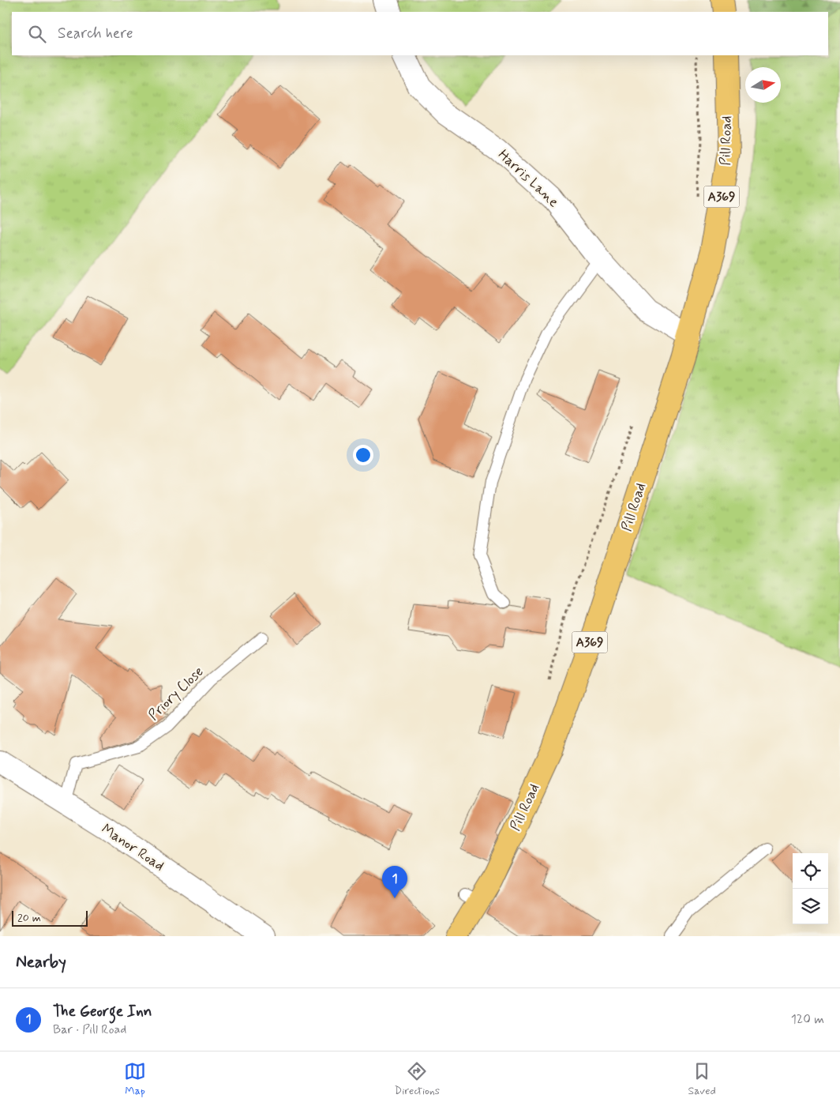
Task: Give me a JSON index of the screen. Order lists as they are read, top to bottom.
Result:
{
  "streets": {
    "main road": ["Pill Road", "A369"],
    "street": ["Harris Lane", "Manor Road"],
    "lane": ["Priory Close"]
  },
  "crossings": [
    ["Pill Road", "Harris Lane"],
    ["Priory Close", "Manor Road"]
  ],
  "scale_bar": "20 m",
  "north": "right",
  "page": {
    "search": "Search here",
    "pins": "1",
    "scale": "20 m",
    "heading": "Nearby",
    "list": [
      {
        "mark": "1",
        "name": "The George Inn",
        "note": "Bar · Pill Road",
        "value": "120 m"
      }
    ],
    "nav": ["Map", "Directions", "Saved"]
  }
}
